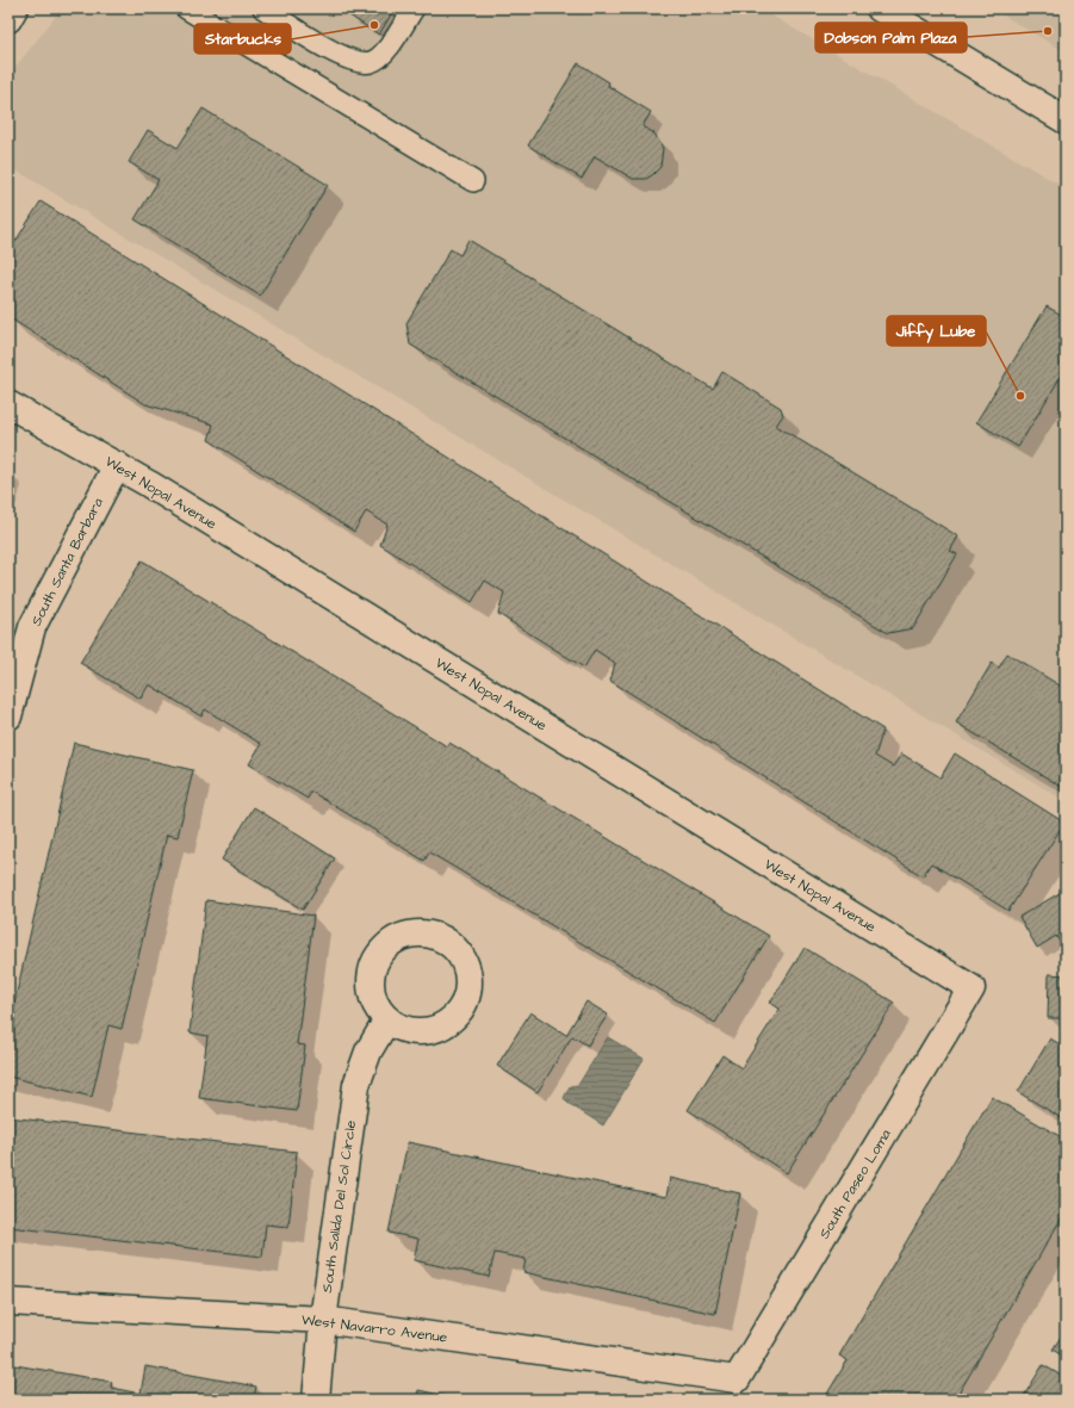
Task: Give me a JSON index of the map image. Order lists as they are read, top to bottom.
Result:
{
  "streets": {
    "street": [
      "West Nopal Avenue",
      "South Santa Barbara",
      "South Paseo Loma",
      "South Salida Del Sol Circle",
      "West Navarro Avenue"
    ]
  },
  "crossings": [
    ["West Nopal Avenue", "South Santa Barbara"],
    ["West Nopal Avenue", "South Paseo Loma"],
    ["South Paseo Loma", "West Navarro Avenue"],
    ["South Salida Del Sol Circle", "West Navarro Avenue"]
  ],
  "places": ["Starbucks", "Dobson Palm Plaza", "Jiffy Lube"]
}
